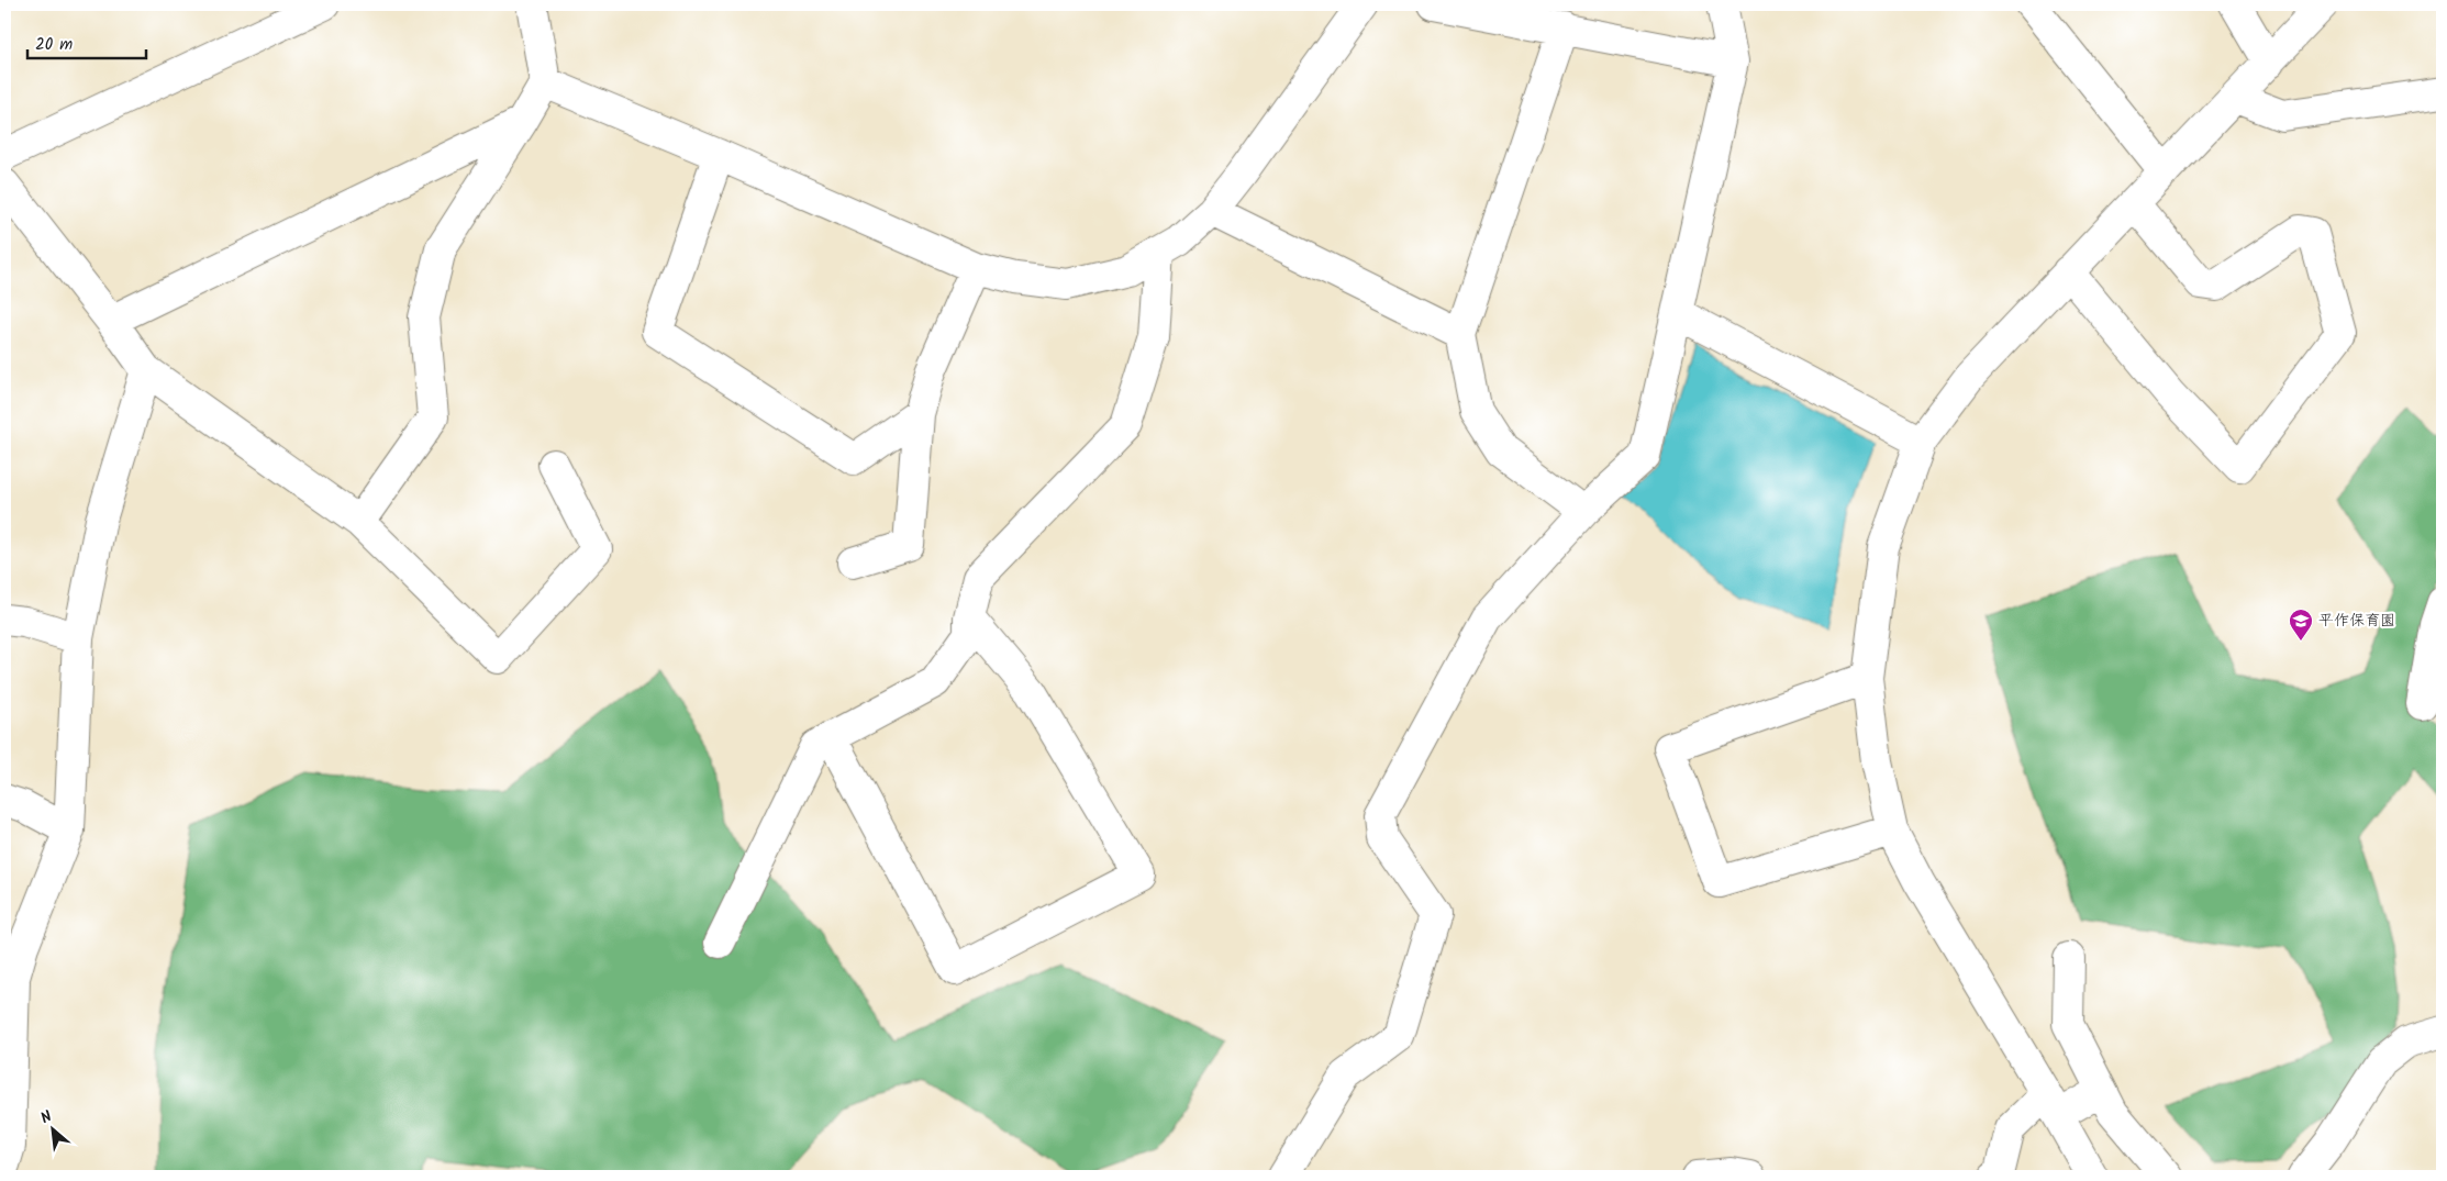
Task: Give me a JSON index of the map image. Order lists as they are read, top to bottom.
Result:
{
  "places": {
    "school or university": ["平作保育園"]
  },
  "scale_bar": "20 m",
  "north": "top left"
}
